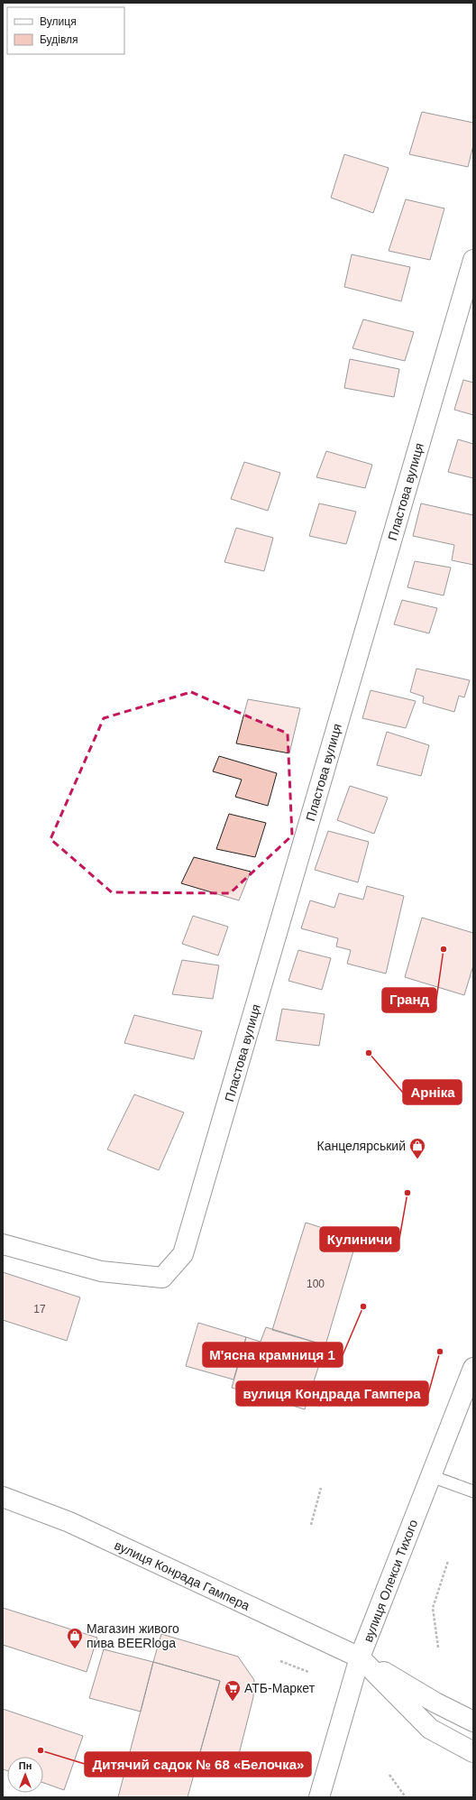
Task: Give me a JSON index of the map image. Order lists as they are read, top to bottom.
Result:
{
  "streets": {
    "street": ["Пластова вулиця", "вулиця Конрада Гампера", "вулиця Олекси Тихого"]
  },
  "crossings": [
    ["вулиця Конрада Гампера", "вулиця Олекси Тихого"]
  ],
  "places": {
    "other": [
      "Гранд",
      "Арніка",
      "Кулиничи",
      "М'ясна крамниця 1",
      "вулиця Кондрада Гампера",
      "Дитячий садок № 68 «Белочка»"
    ],
    "shop": ["Канцелярський", "Магазин живого пива BEERloga"],
    "supermarket": ["АТБ-Маркет"]
  },
  "house_numbers": ["100", "17"],
  "legend": ["Вулиця", "Будівля"],
  "north": "top"
}
